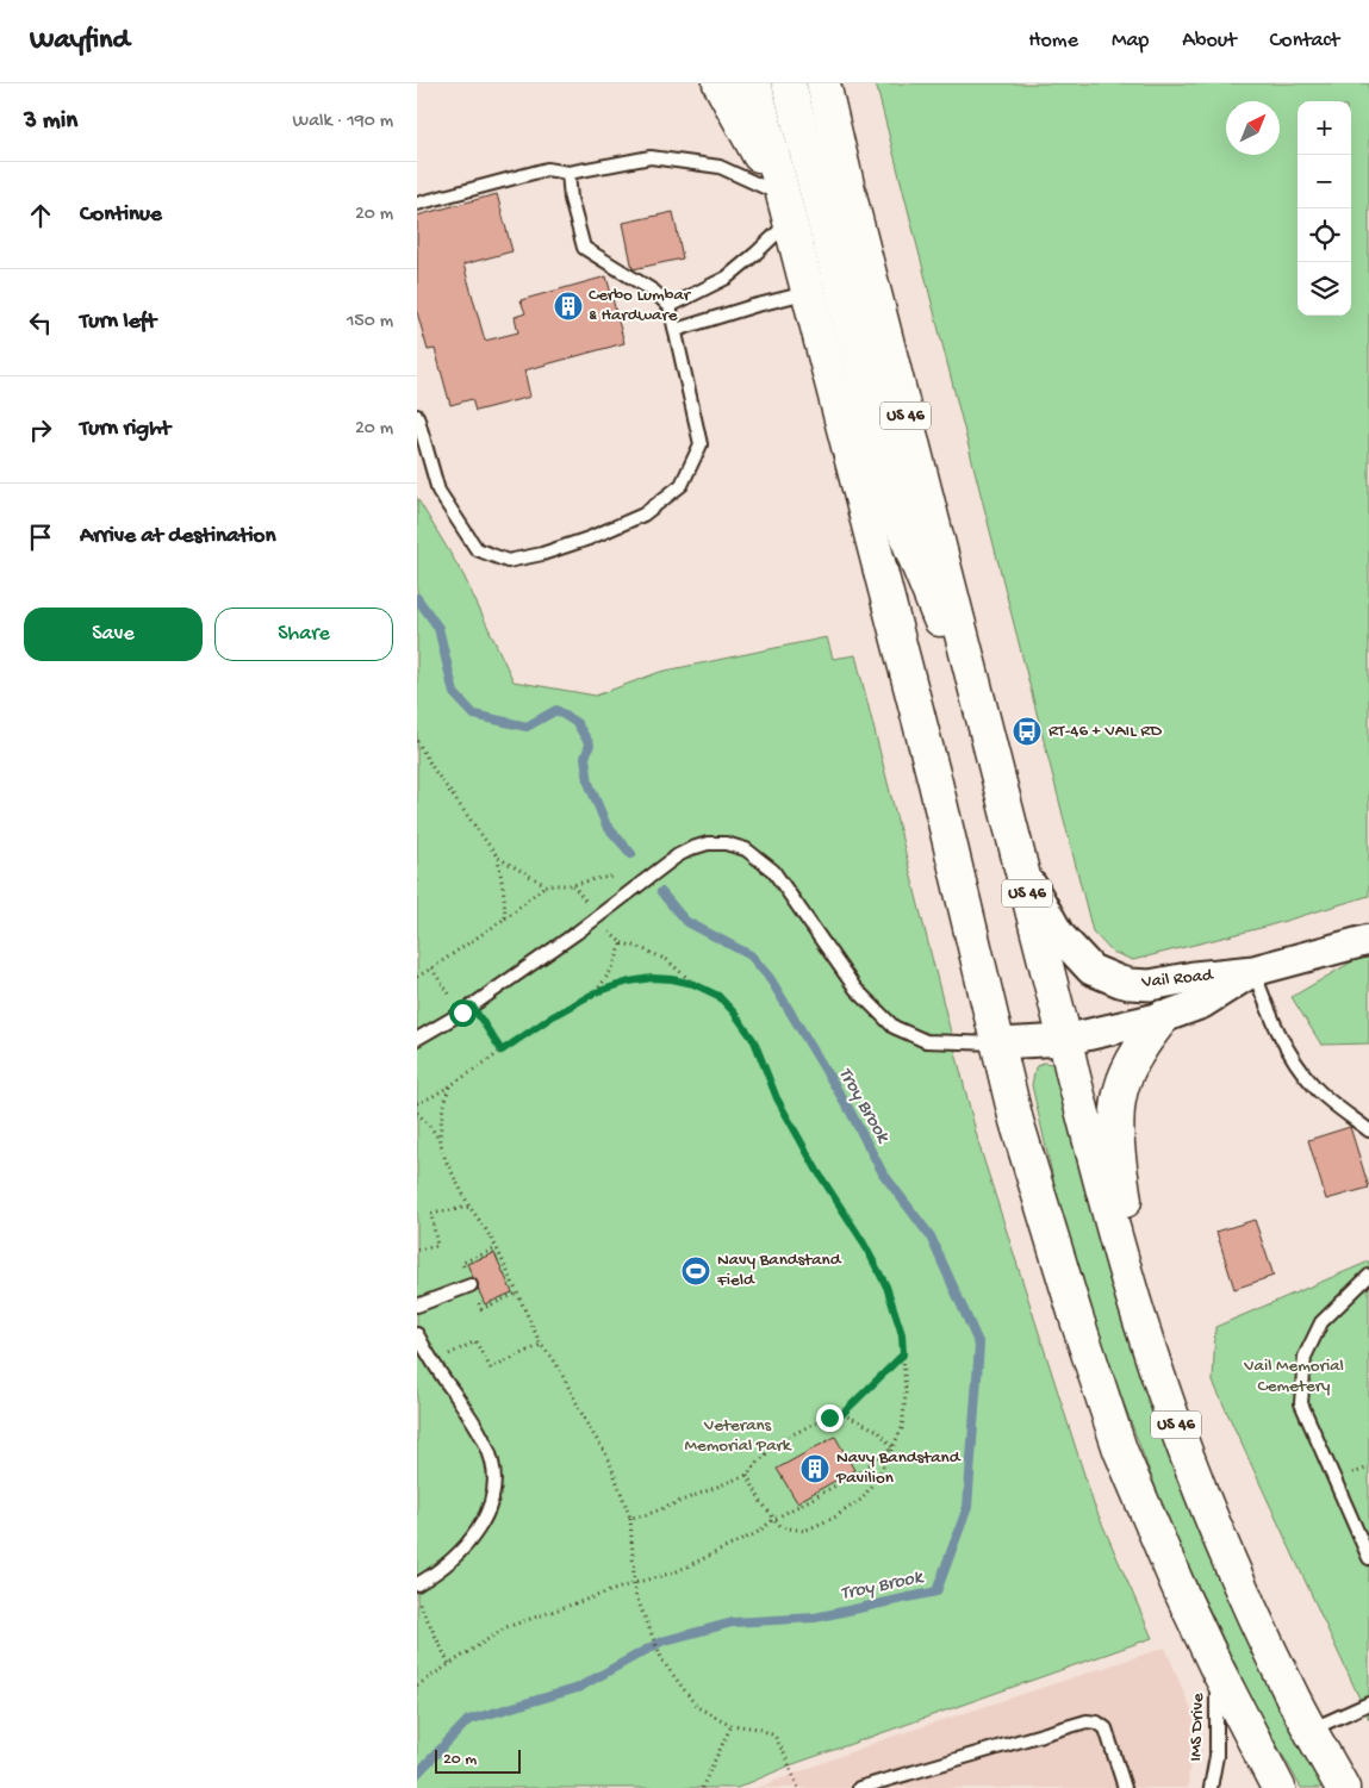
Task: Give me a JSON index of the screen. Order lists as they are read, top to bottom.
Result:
{
  "streets": {
    "highway": ["US 46"],
    "street": ["Vail Road"],
    "lane": ["IMS Drive"]
  },
  "crossings": [
    ["US 46", "Vail Road"]
  ],
  "water": ["Troy Brook"],
  "parks": ["Vail Memorial Cemetery", "Veterans Memorial Park"],
  "places": {
    "building": ["Cerbo Lumbar & Hardware", "Navy Bandstand Pavilion"],
    "bus stop": ["RT-46 + VAIL RD"],
    "sports": ["Navy Bandstand Field"]
  },
  "scale_bar": "20 m",
  "north": "top right",
  "page": {
    "header": "Wayfind",
    "nav": [
      "Home",
      "Map",
      "About",
      "Contact"
    ],
    "heading": ["3 min", "Walk · 190 m"],
    "map_buttons": ["+", "−"],
    "list": [
      ["Continue", "20 m"],
      ["Turn left", "150 m"],
      ["Turn right", "20 m"],
      "Arrive at destination"
    ],
    "buttons": ["Save", "Share"],
    "scale": "20 m"
  }
}
